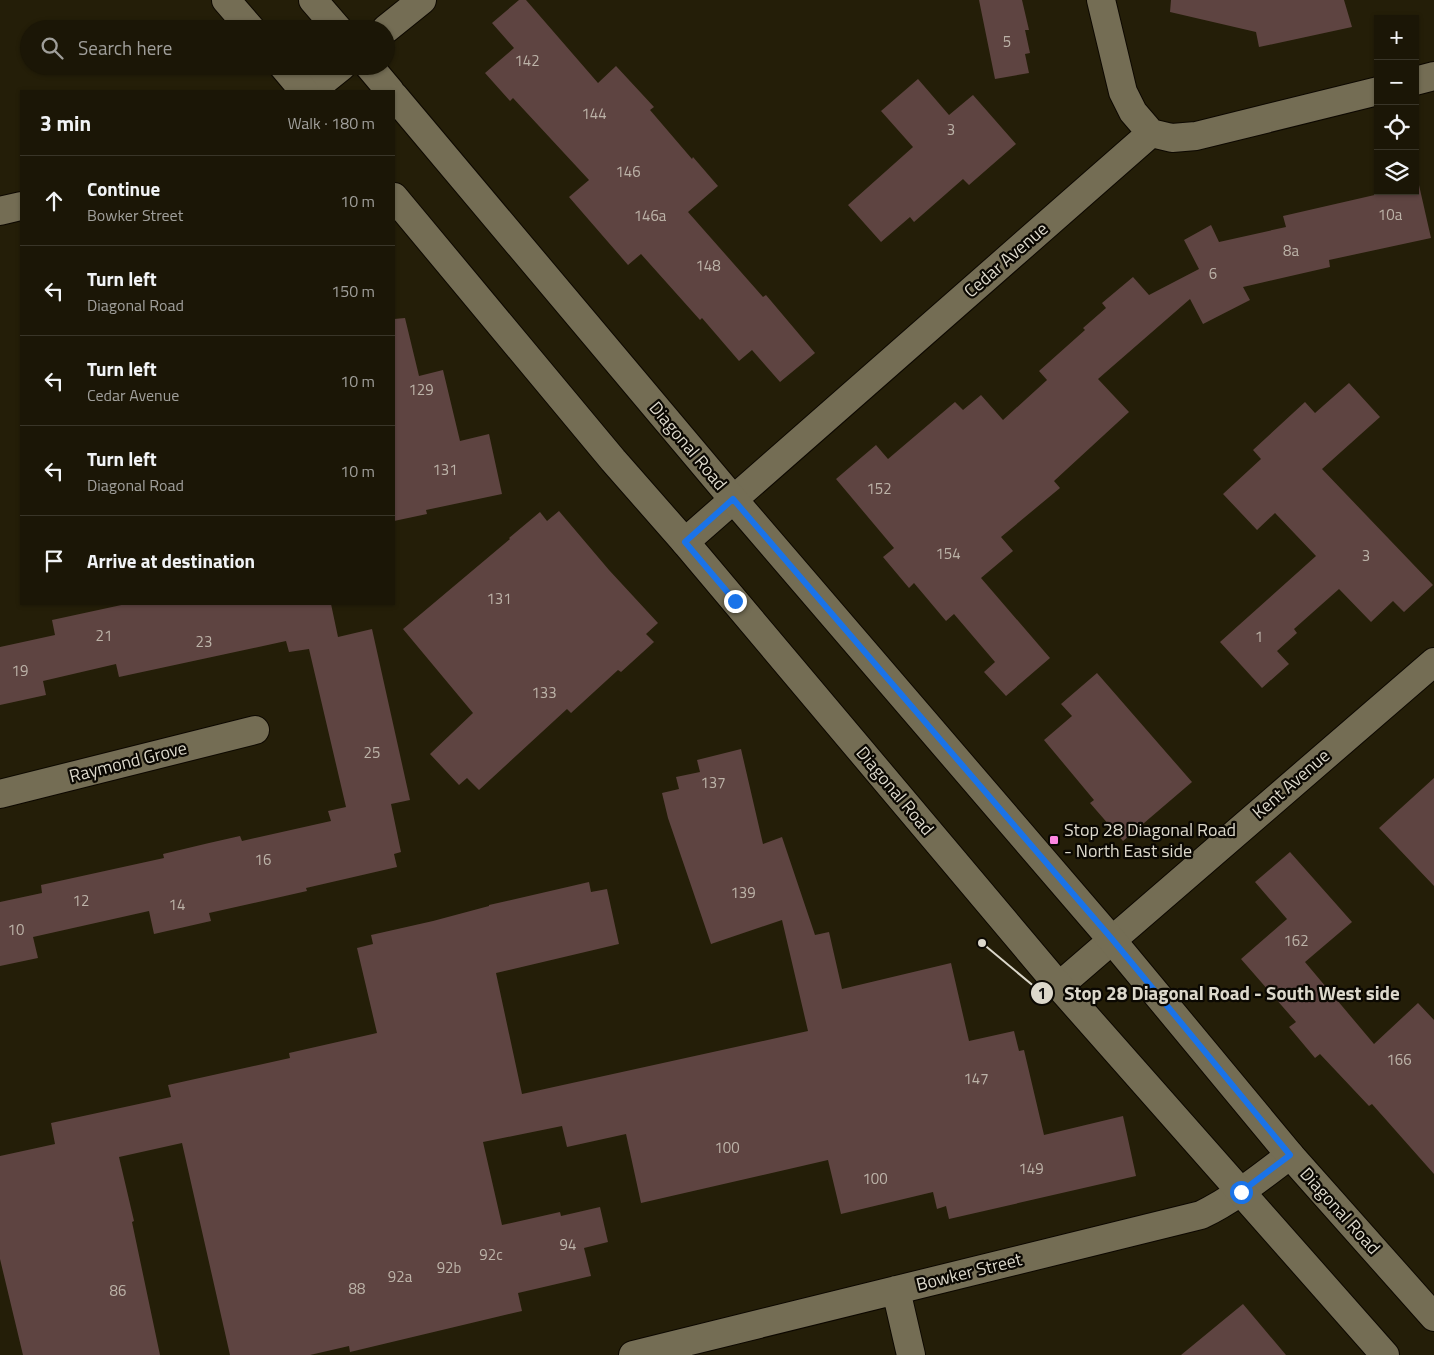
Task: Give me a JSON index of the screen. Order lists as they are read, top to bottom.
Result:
{
  "streets": {
    "main road": [
      "Cedar Avenue",
      "Diagonal Road",
      "Raymond Grove",
      "Kent Avenue",
      "Bowker Street"
    ]
  },
  "crossings": [
    ["Cedar Avenue", "Diagonal Road"],
    ["Diagonal Road", "Kent Avenue"],
    ["Diagonal Road", "Bowker Street"]
  ],
  "places": {
    "transit": ["Stop 28 Diagonal Road - North East side"],
    "other": ["Stop 28 Diagonal Road - South West side"]
  },
  "house_numbers": [
    "5",
    "142",
    "144",
    "3",
    "146",
    "10a",
    "146a",
    "8a",
    "148",
    "6",
    "129",
    "131",
    "152",
    "154",
    "3",
    "131",
    "21",
    "1",
    "23",
    "19",
    "133",
    "25",
    "137",
    "16",
    "139",
    "12",
    "14",
    "10",
    "162",
    "166",
    "147",
    "100",
    "149",
    "100",
    "94",
    "92c",
    "92b",
    "92a",
    "88",
    "86"
  ],
  "page": {
    "map_buttons": ["+", "−"],
    "search": "Search here",
    "heading": ["3 min", "Walk · 180 m"],
    "list": [
      ["Continue", "Bowker Street", "10 m"],
      ["Turn left", "Diagonal Road", "150 m"],
      ["Turn left", "Cedar Avenue", "10 m"],
      ["Turn left", "Diagonal Road", "10 m"],
      "Arrive at destination"
    ]
  }
}
